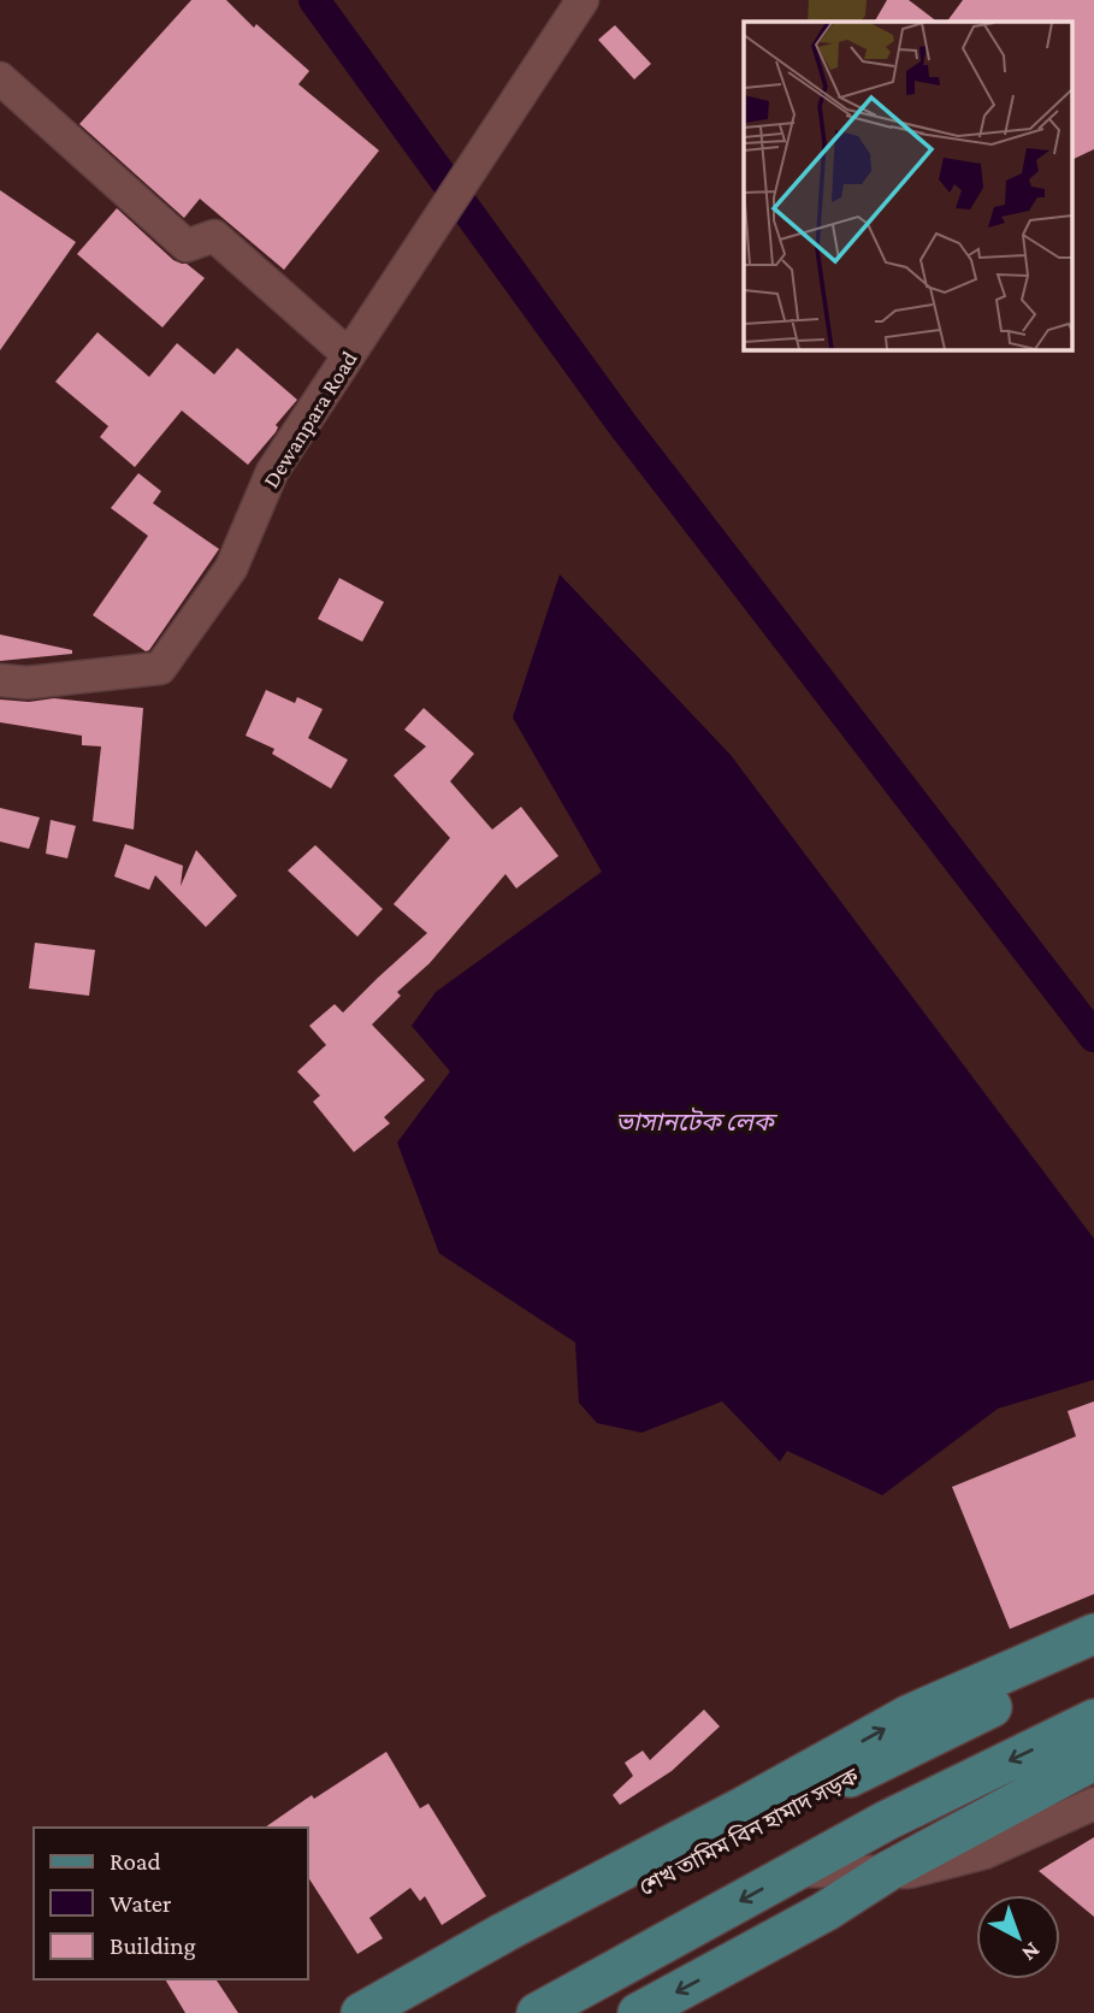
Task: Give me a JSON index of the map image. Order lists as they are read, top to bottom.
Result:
{
  "streets": {
    "main road": ["শেখ তামিম বিন হামাদ সড়ক"],
    "street": ["Dewanpara Road"]
  },
  "water": ["ভাসানটেক লেক"],
  "legend": ["Road", "Water", "Building"],
  "north": "bottom right"
}
